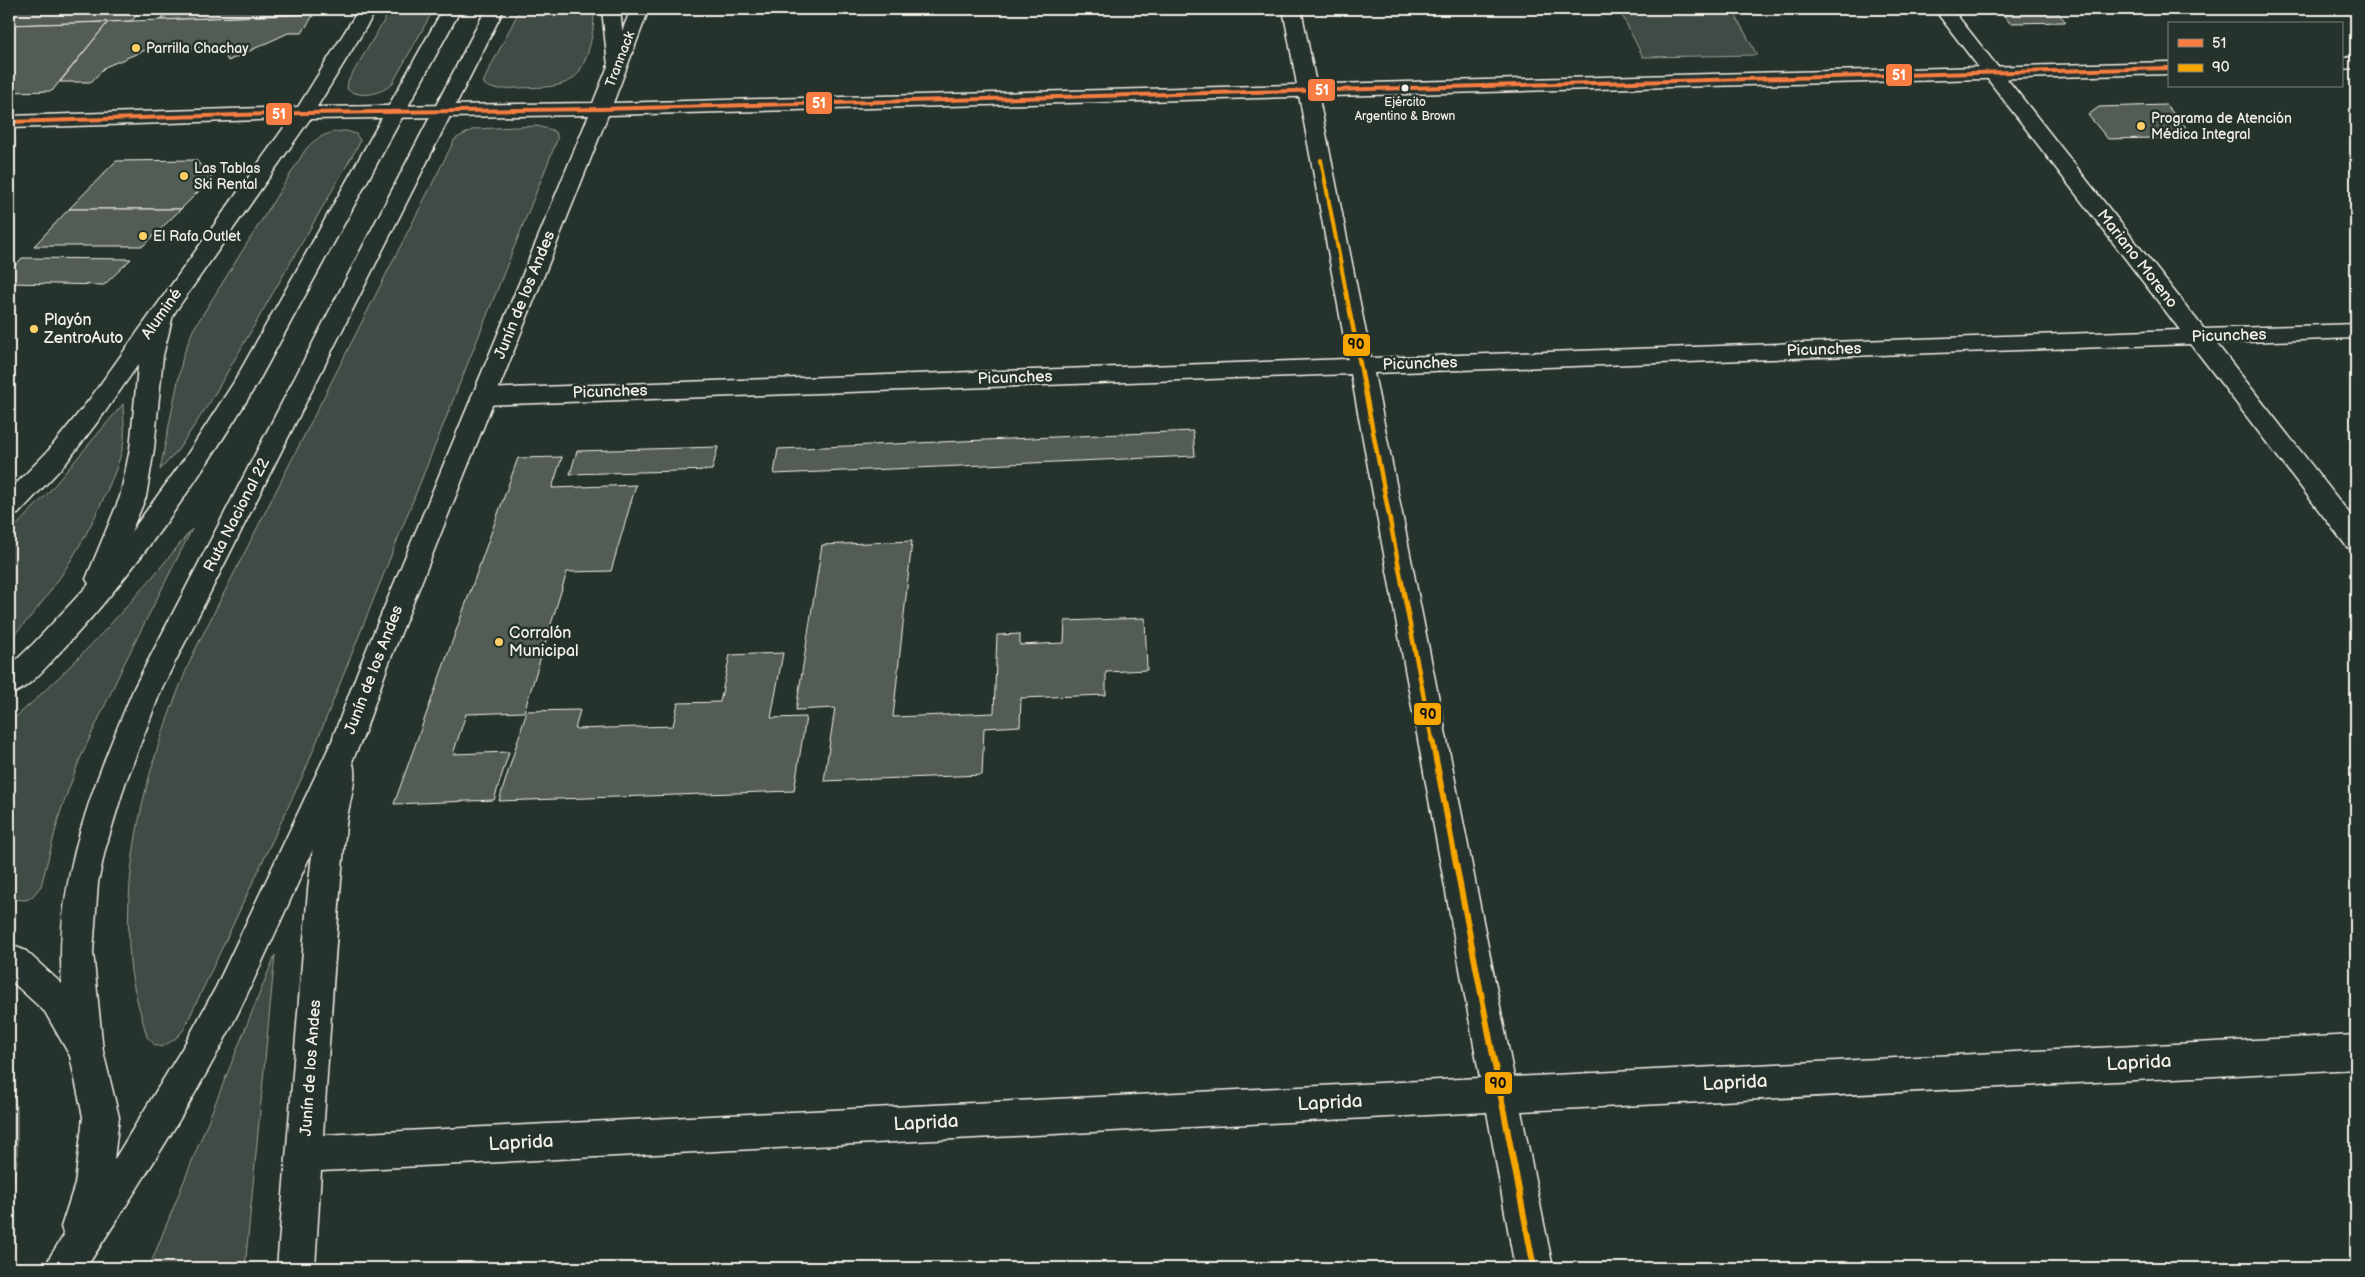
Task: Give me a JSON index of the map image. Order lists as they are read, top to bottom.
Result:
{
  "streets": {
    "street": [
      "Trannack",
      "Mariano Moreno",
      "Junín de los Andes",
      "Aluminé",
      "Picunches",
      "Ruta Nacional 22",
      "Laprida"
    ]
  },
  "crossings": [
    ["Trannack", "Junín de los Andes"],
    ["Mariano Moreno", "Picunches"],
    ["Junín de los Andes", "Picunches"],
    ["Junín de los Andes", "Laprida"]
  ],
  "places": [
    "Parrilla Chachay",
    "Ejército Argentino & Brown",
    "Programa de Atención Médica Integral",
    "Las Tablas Ski Rental",
    "El Rafa Outlet",
    "Playón ZentroAuto",
    "Corralón Municipal"
  ],
  "lines": ["transit line 51", "transit line 90"],
  "legend": ["51", "90"]
}
